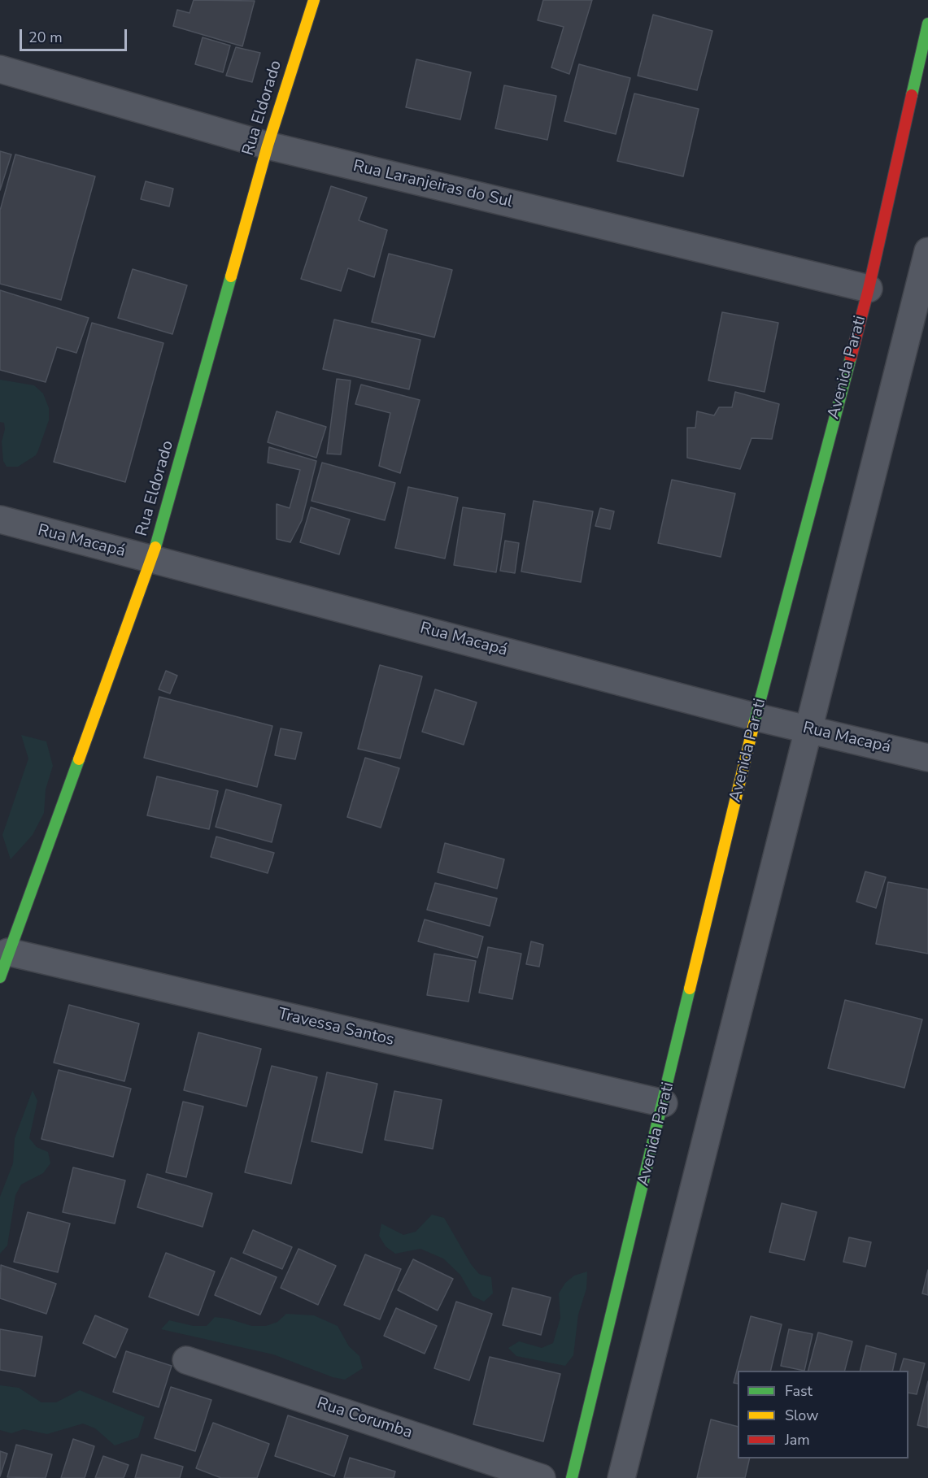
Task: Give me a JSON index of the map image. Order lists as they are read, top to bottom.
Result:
{
  "streets": {
    "street": [
      "Rua Eldorado",
      "Rua Laranjeiras do Sul",
      "Avenida Parati",
      "Rua Macapá",
      "Travessa Santos",
      "Rua Corumba"
    ]
  },
  "crossings": [
    ["Rua Eldorado", "Rua Laranjeiras do Sul"],
    ["Rua Eldorado", "Rua Macapá"],
    ["Rua Eldorado", "Travessa Santos"],
    ["Rua Laranjeiras do Sul", "Avenida Parati"],
    ["Avenida Parati", "Rua Macapá"],
    ["Avenida Parati", "Travessa Santos"]
  ],
  "legend": ["Fast", "Slow", "Jam"],
  "scale_bar": "20 m"
}
